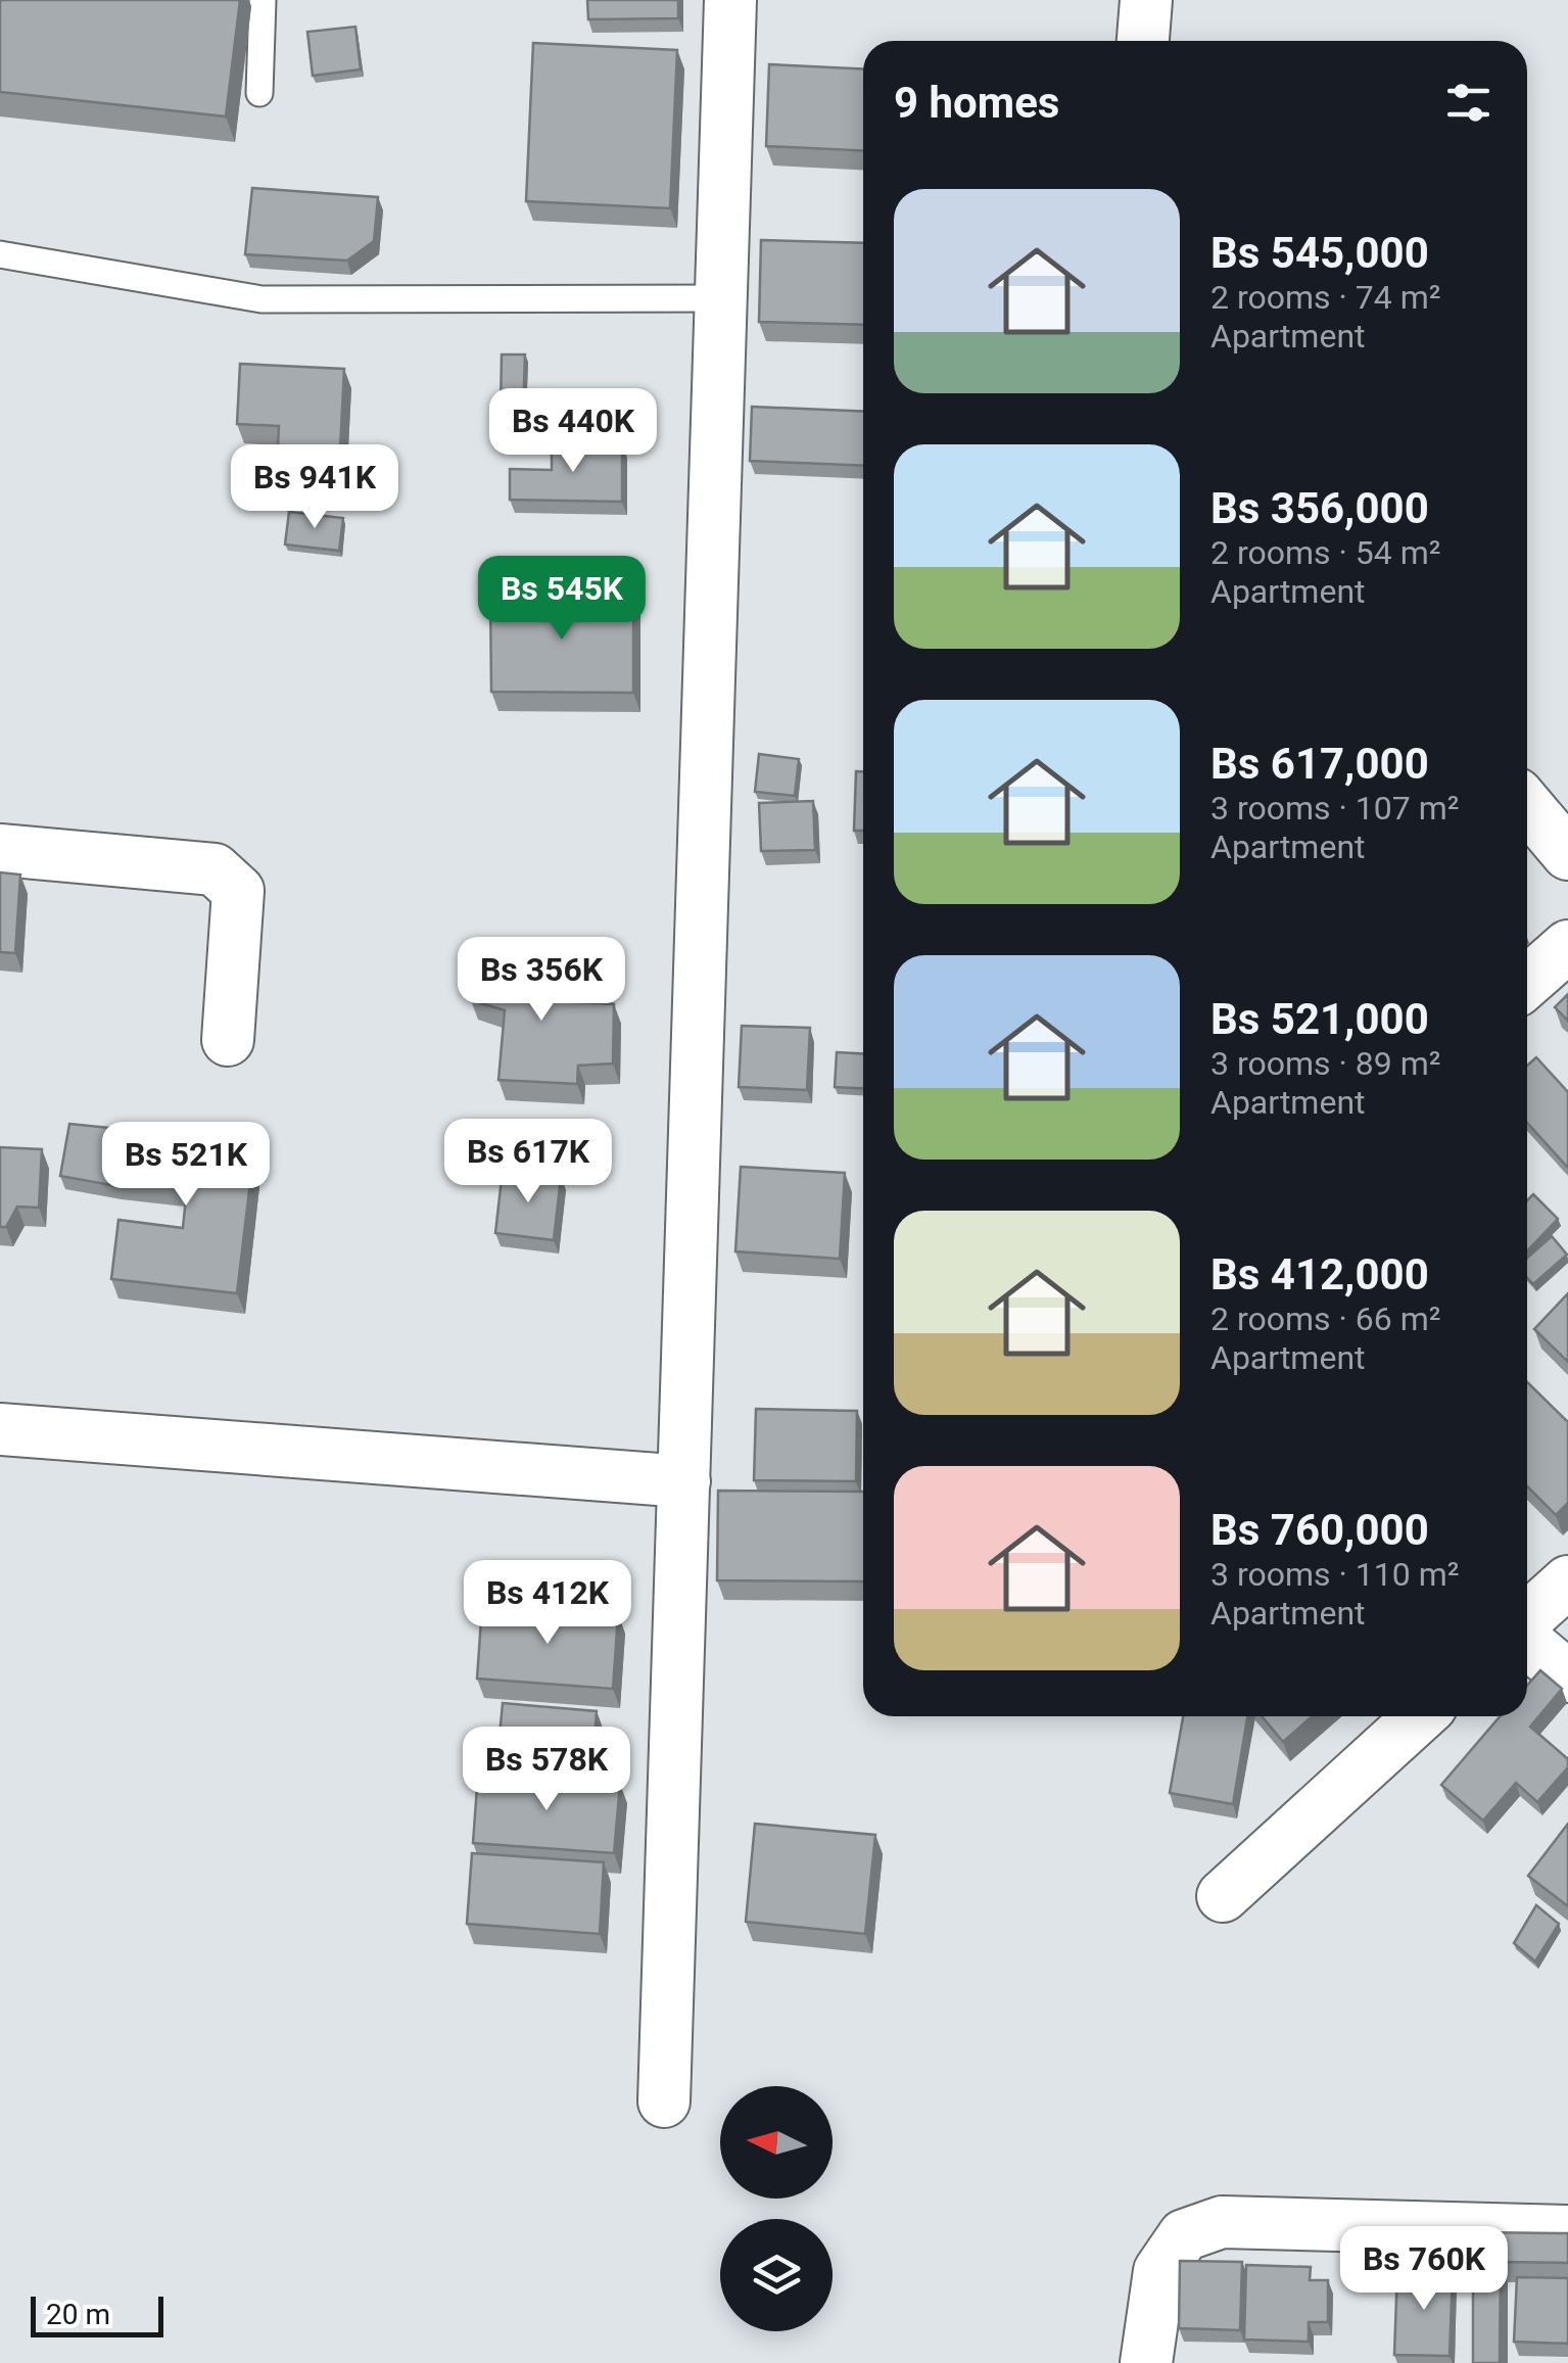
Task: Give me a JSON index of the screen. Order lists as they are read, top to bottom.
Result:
{
  "scale_bar": "20 m",
  "north": "left",
  "page": {
    "heading": "9 homes",
    "list": [
      {
        "name": "Bs 545,000",
        "note": "2 rooms · 74 m² · Apartment"
      },
      {
        "name": "Bs 356,000",
        "note": "2 rooms · 54 m² · Apartment"
      },
      {
        "name": "Bs 617,000",
        "note": "3 rooms · 107 m² · Apartment"
      },
      {
        "name": "Bs 521,000",
        "note": "3 rooms · 89 m² · Apartment"
      },
      {
        "name": "Bs 412,000",
        "note": "2 rooms · 66 m² · Apartment"
      },
      {
        "name": "Bs 760,000",
        "note": "3 rooms · 110 m² · Apartment"
      }
    ],
    "price": [
      "Bs 440K",
      "Bs 941K",
      "Bs 545K",
      "Bs 356K",
      "Bs 617K",
      "Bs 521K",
      "Bs 412K",
      "Bs 578K",
      "Bs 760K"
    ],
    "scale": "20 m"
  }
}
